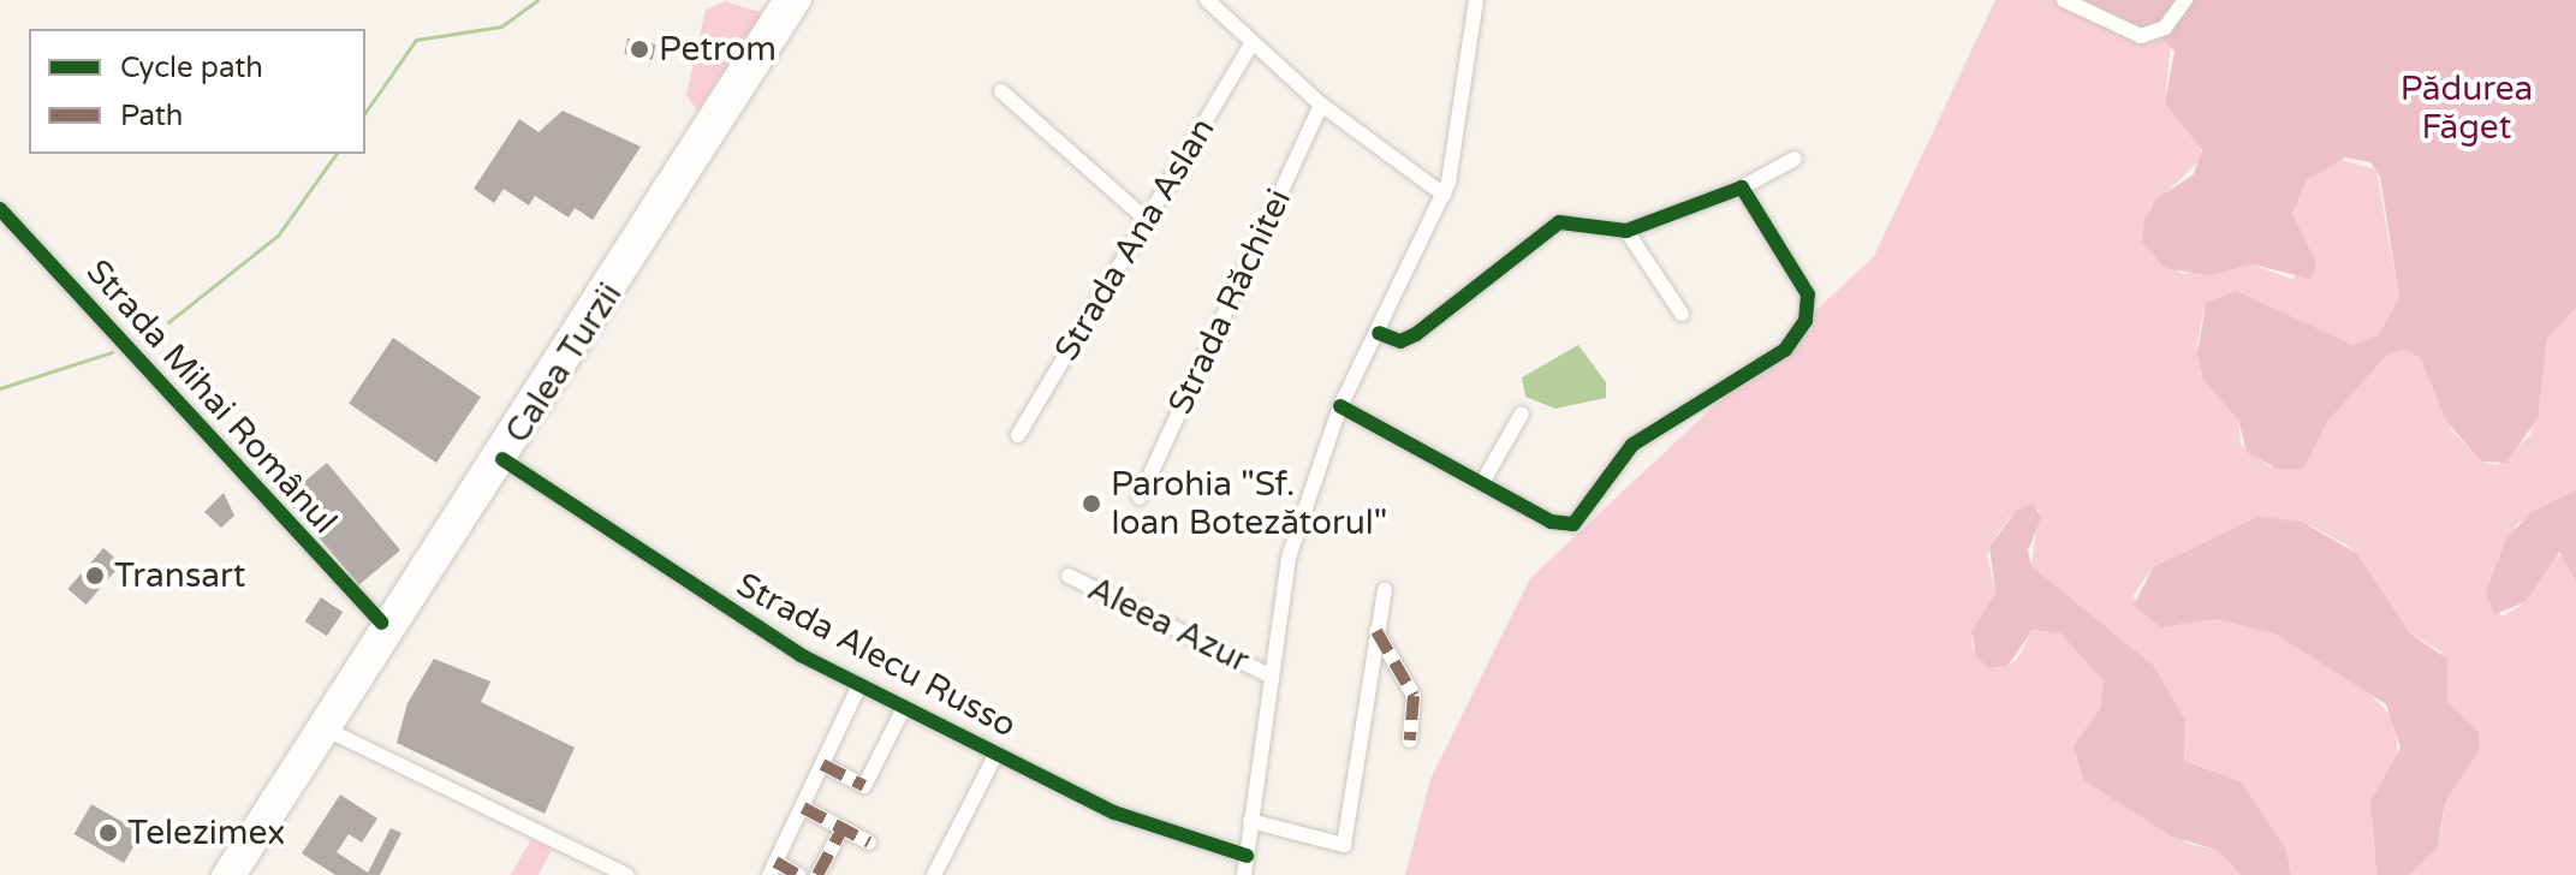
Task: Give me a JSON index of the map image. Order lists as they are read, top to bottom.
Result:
{
  "streets": {
    "main road": ["Calea Turzii"],
    "street": [
      "Strada Ana Aslan",
      "Strada Răchitei",
      "Strada Mihai Românul",
      "Aleea Azur",
      "Strada Alecu Russo"
    ]
  },
  "crossings": [
    ["Calea Turzii", "Strada Mihai Românul"],
    ["Calea Turzii", "Strada Alecu Russo"]
  ],
  "parks": ["Pădurea Făget"],
  "places": [
    "Petrom",
    "Parohia \"Sf. Ioan Botezătorul\"",
    "Transart",
    "Telezimex"
  ],
  "legend": ["Cycle path", "Path"]
}
